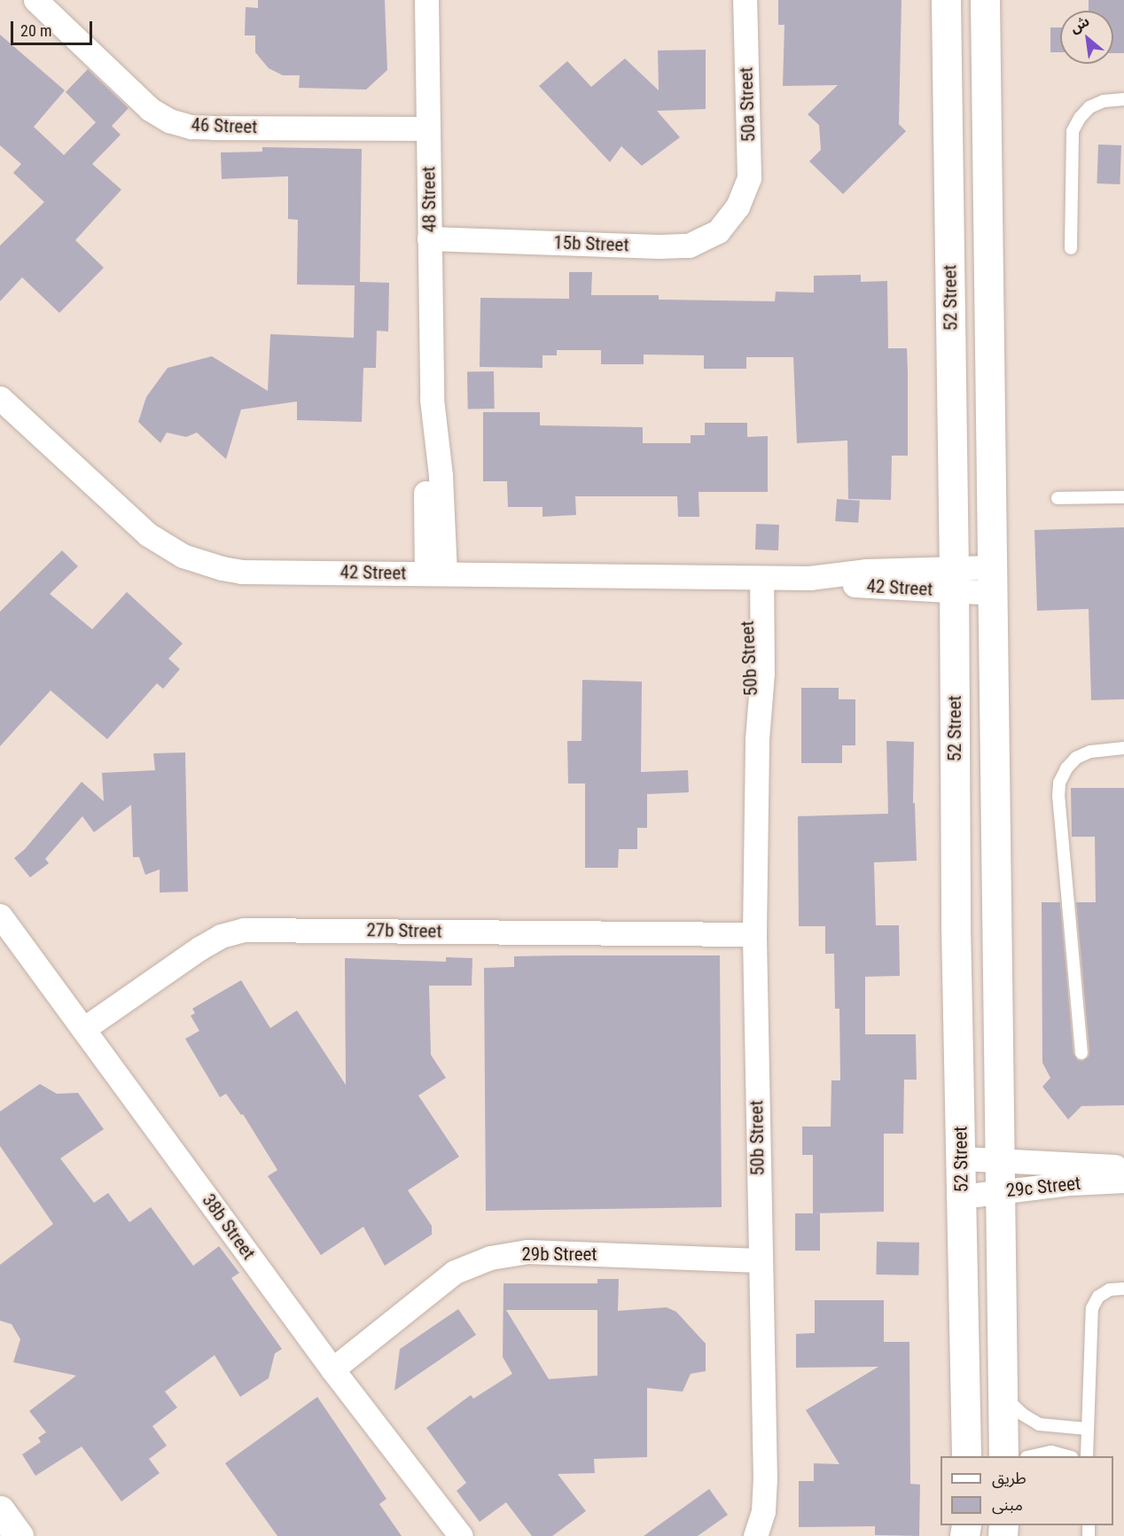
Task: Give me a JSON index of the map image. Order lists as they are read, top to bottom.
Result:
{
  "streets": {
    "street": [
      "50a Street",
      "46 Street",
      "48 Street",
      "15b Street",
      "52 Street",
      "42 Street",
      "50b Street",
      "27b Street",
      "29c Street",
      "38b Street",
      "29b Street"
    ]
  },
  "crossings": [
    ["50a Street", "15b Street"],
    ["46 Street", "48 Street"],
    ["48 Street", "15b Street"],
    ["48 Street", "42 Street"],
    ["52 Street", "42 Street"],
    ["52 Street", "29c Street"],
    ["42 Street", "50b Street"],
    ["50b Street", "27b Street"],
    ["50b Street", "29b Street"],
    ["27b Street", "38b Street"],
    ["38b Street", "29b Street"]
  ],
  "legend": ["طريق", "مبنى"],
  "scale_bar": "20 m",
  "north": "top left"
}
